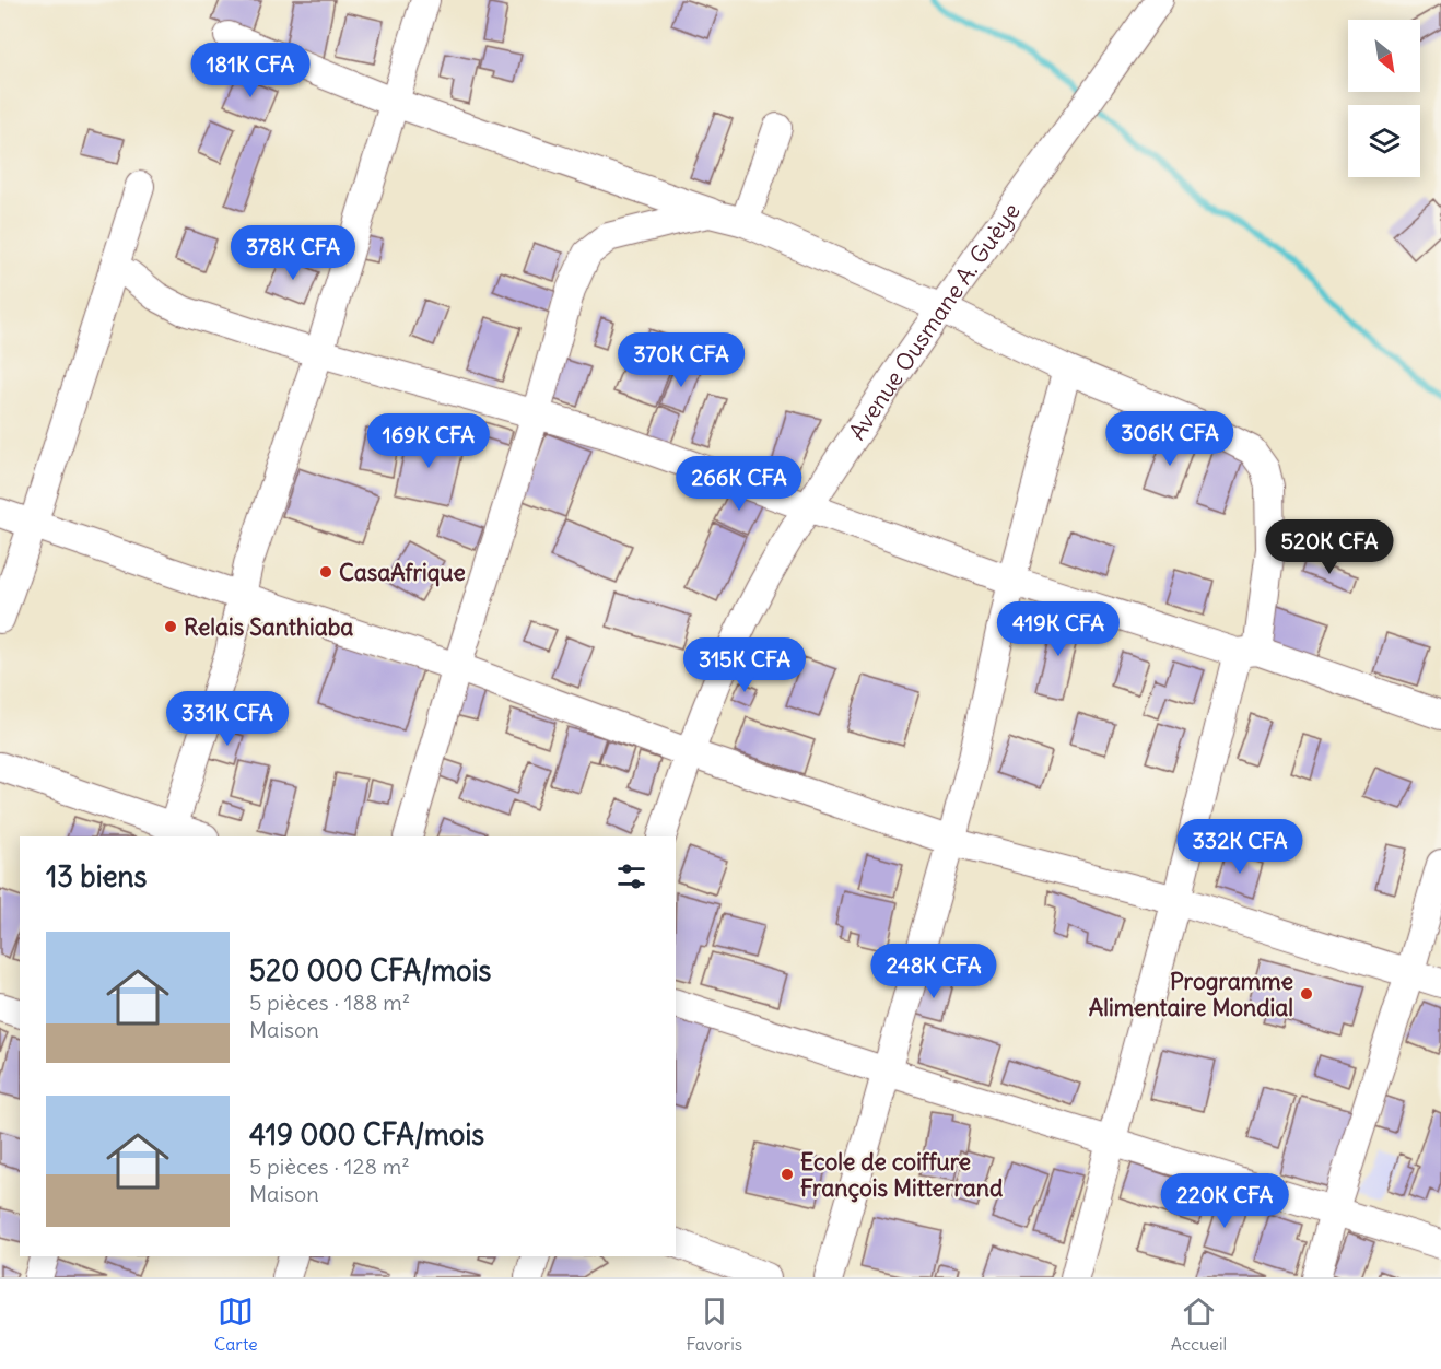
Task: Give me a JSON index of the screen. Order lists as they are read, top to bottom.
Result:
{
  "streets": {
    "street": ["Avenue Ousmane A. Guèye"]
  },
  "places": [
    "CasaAfrique",
    "Relais Santhiaba",
    "Programme Alimentaire Mondial",
    "Ecole de coiffure François Mitterrand"
  ],
  "north": "bottom right",
  "page": {
    "price": [
      "181K CFA",
      "378K CFA",
      "370K CFA",
      "306K CFA",
      "169K CFA",
      "266K CFA",
      "520K CFA",
      "419K CFA",
      "315K CFA",
      "331K CFA",
      "332K CFA",
      "248K CFA",
      "220K CFA"
    ],
    "heading": "13 biens",
    "list": [
      {
        "name": "520 000 CFA/mois",
        "note": "5 pièces · 188 m² · Maison"
      },
      {
        "name": "419 000 CFA/mois",
        "note": "5 pièces · 128 m² · Maison"
      }
    ],
    "tabs": ["Carte", "Favoris", "Accueil"]
  }
}
